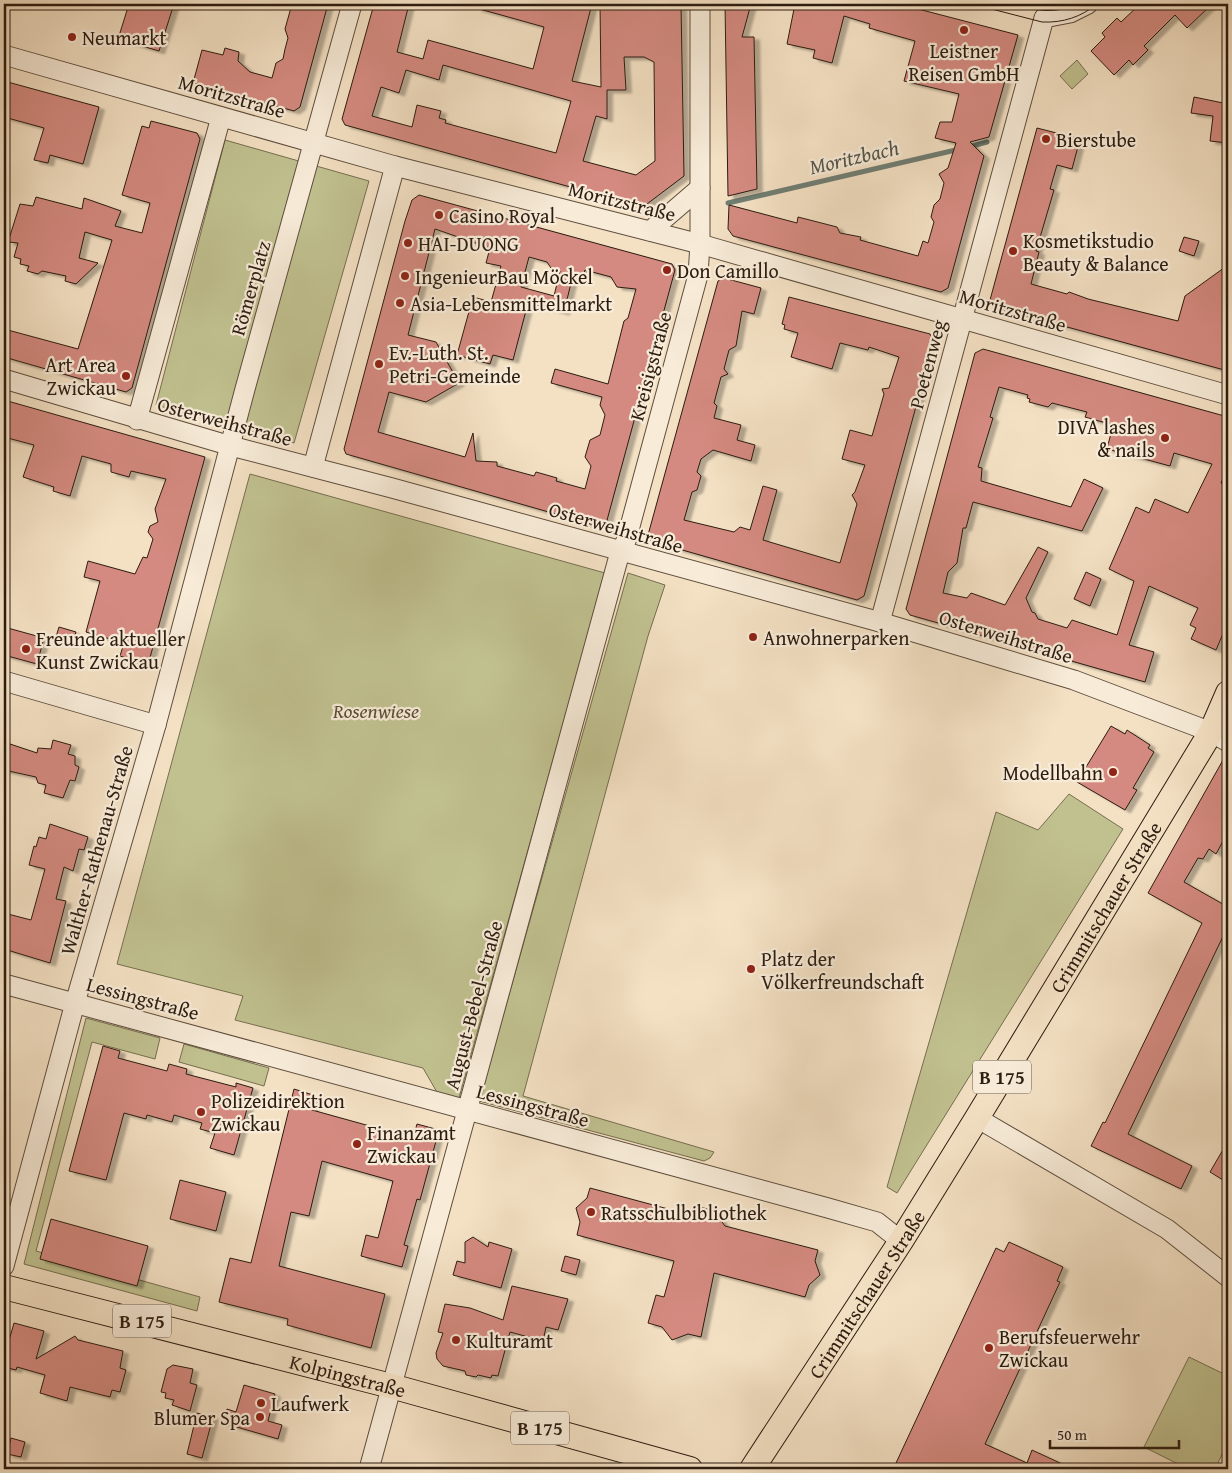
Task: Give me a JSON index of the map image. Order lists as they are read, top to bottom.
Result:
{
  "streets": {
    "main road": ["Crimmitschauer Straße", "B 175", "Kolpingstraße"],
    "street": [
      "Moritzstraße",
      "Römerplatz",
      "Poetenweg",
      "Kreisigstraße",
      "Osterweihstraße",
      "Walther-Rathenau-Straße",
      "Lessingstraße",
      "August-Bebel-Straße"
    ]
  },
  "crossings": [
    ["Moritzstraße", "Römerplatz"],
    ["Moritzstraße", "Poetenweg"],
    ["Moritzstraße", "Kreisigstraße"],
    ["Römerplatz", "Osterweihstraße"],
    ["Römerplatz", "Walther-Rathenau-Straße"],
    ["Poetenweg", "Osterweihstraße"],
    ["Kreisigstraße", "Osterweihstraße"],
    ["Kreisigstraße", "August-Bebel-Straße"],
    ["Osterweihstraße", "Walther-Rathenau-Straße"],
    ["Osterweihstraße", "Crimmitschauer Straße"],
    ["Osterweihstraße", "August-Bebel-Straße"],
    ["Walther-Rathenau-Straße", "Lessingstraße"],
    ["Crimmitschauer Straße", "Lessingstraße"],
    ["Lessingstraße", "August-Bebel-Straße"],
    ["August-Bebel-Straße", "Kolpingstraße"]
  ],
  "water": ["Moritzbach"],
  "parks": ["Rosenwiese"],
  "places": [
    "Leistner Reisen GmbH",
    "Neumarkt",
    "Bierstube",
    "Casino Royal",
    "HAI-DUONG",
    "Kosmetikstudio Beauty & Balance",
    "Don Camillo",
    "IngenieurBau Möckel",
    "Asia-Lebensmittelmarkt",
    "Ev.-Luth. St. Petri-Gemeinde",
    "Art Area Zwickau",
    "DIVA lashes & nails",
    "Anwohnerparken",
    "Freunde aktueller Kunst Zwickau",
    "Modellbahn",
    "Platz der Völkerfreundschaft",
    "Polizeidirektion Zwickau",
    "Finanzamt Zwickau",
    "Ratsschulbibliothek",
    "Kulturamt",
    "Berufsfeuerwehr Zwickau",
    "Laufwerk",
    "Blumer Spa"
  ],
  "scale_bar": "50 m"
}
